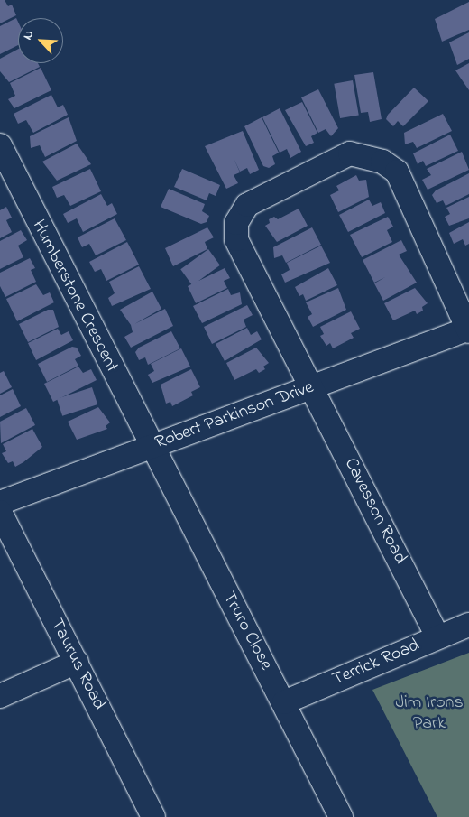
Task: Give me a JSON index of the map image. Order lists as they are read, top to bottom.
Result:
{
  "streets": {
    "street": [
      "Humberstone Crescent",
      "Robert Parkinson Drive",
      "Cavesson Road",
      "Truro Close",
      "Terrick Road",
      "Taurus Road"
    ]
  },
  "crossings": [
    ["Humberstone Crescent", "Robert Parkinson Drive"],
    ["Humberstone Crescent", "Truro Close"],
    ["Robert Parkinson Drive", "Cavesson Road"],
    ["Robert Parkinson Drive", "Truro Close"],
    ["Cavesson Road", "Terrick Road"],
    ["Truro Close", "Terrick Road"]
  ],
  "parks": ["Jim Irons Park"],
  "north": "top left"
}
